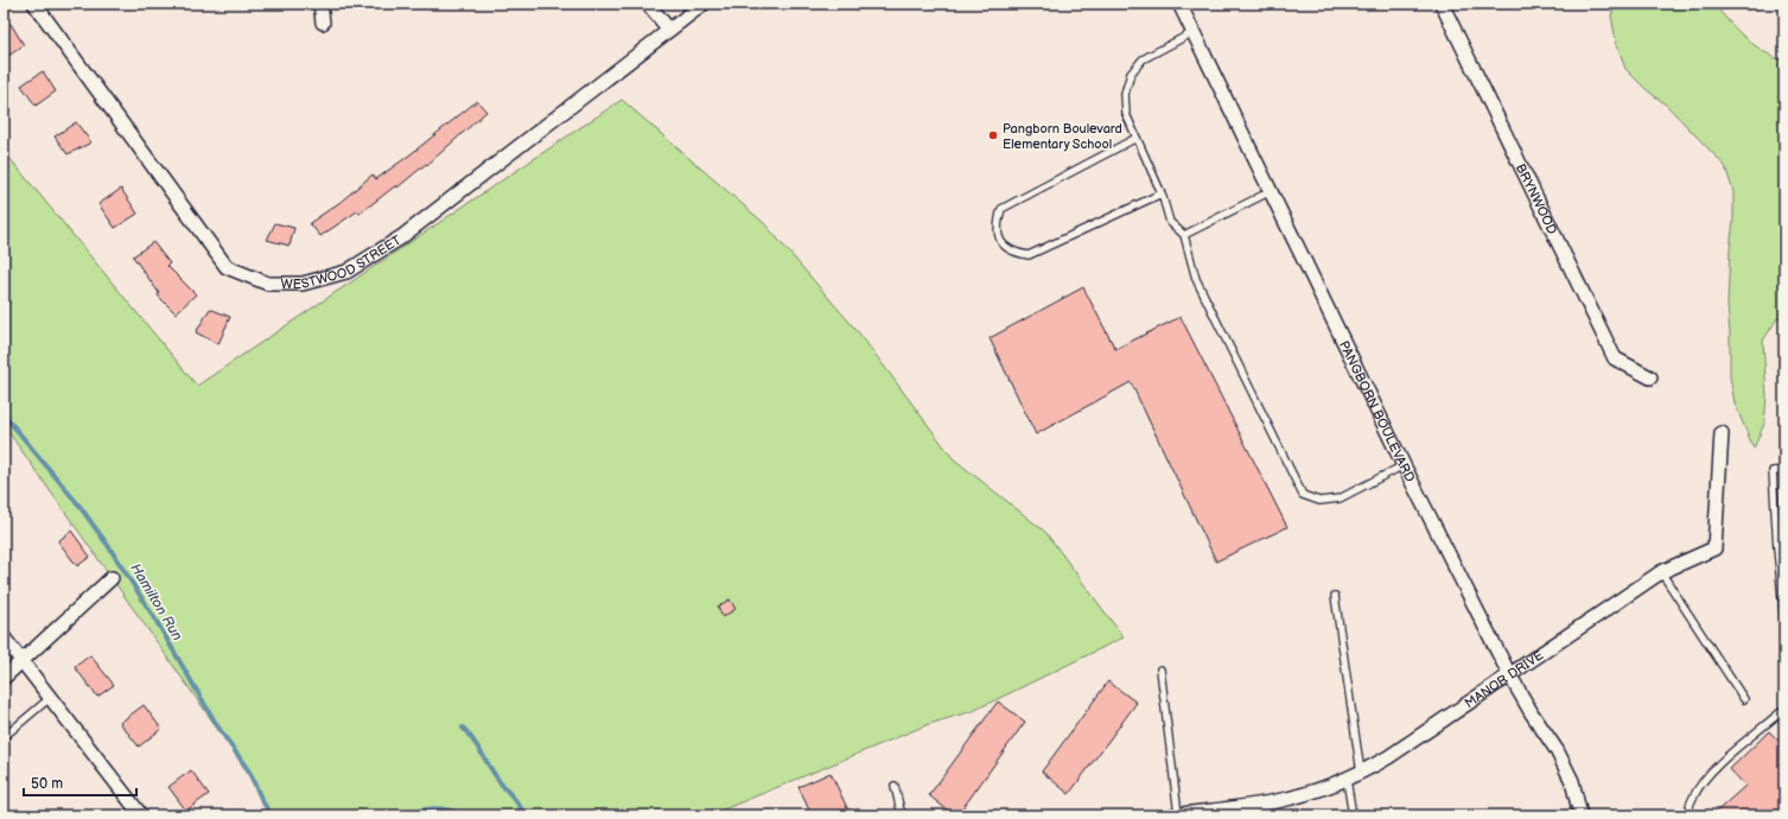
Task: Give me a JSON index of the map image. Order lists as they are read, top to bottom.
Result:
{
  "streets": {
    "street": [
      "BRYNWOOD",
      "WESTWOOD STREET",
      "PANGBORN BOULEVARD",
      "MANOR DRIVE"
    ]
  },
  "crossings": [
    ["PANGBORN BOULEVARD", "MANOR DRIVE"]
  ],
  "water": ["Hamilton Run"],
  "places": ["Pangborn Boulevard Elementary School"],
  "scale_bar": "50 m"
}
